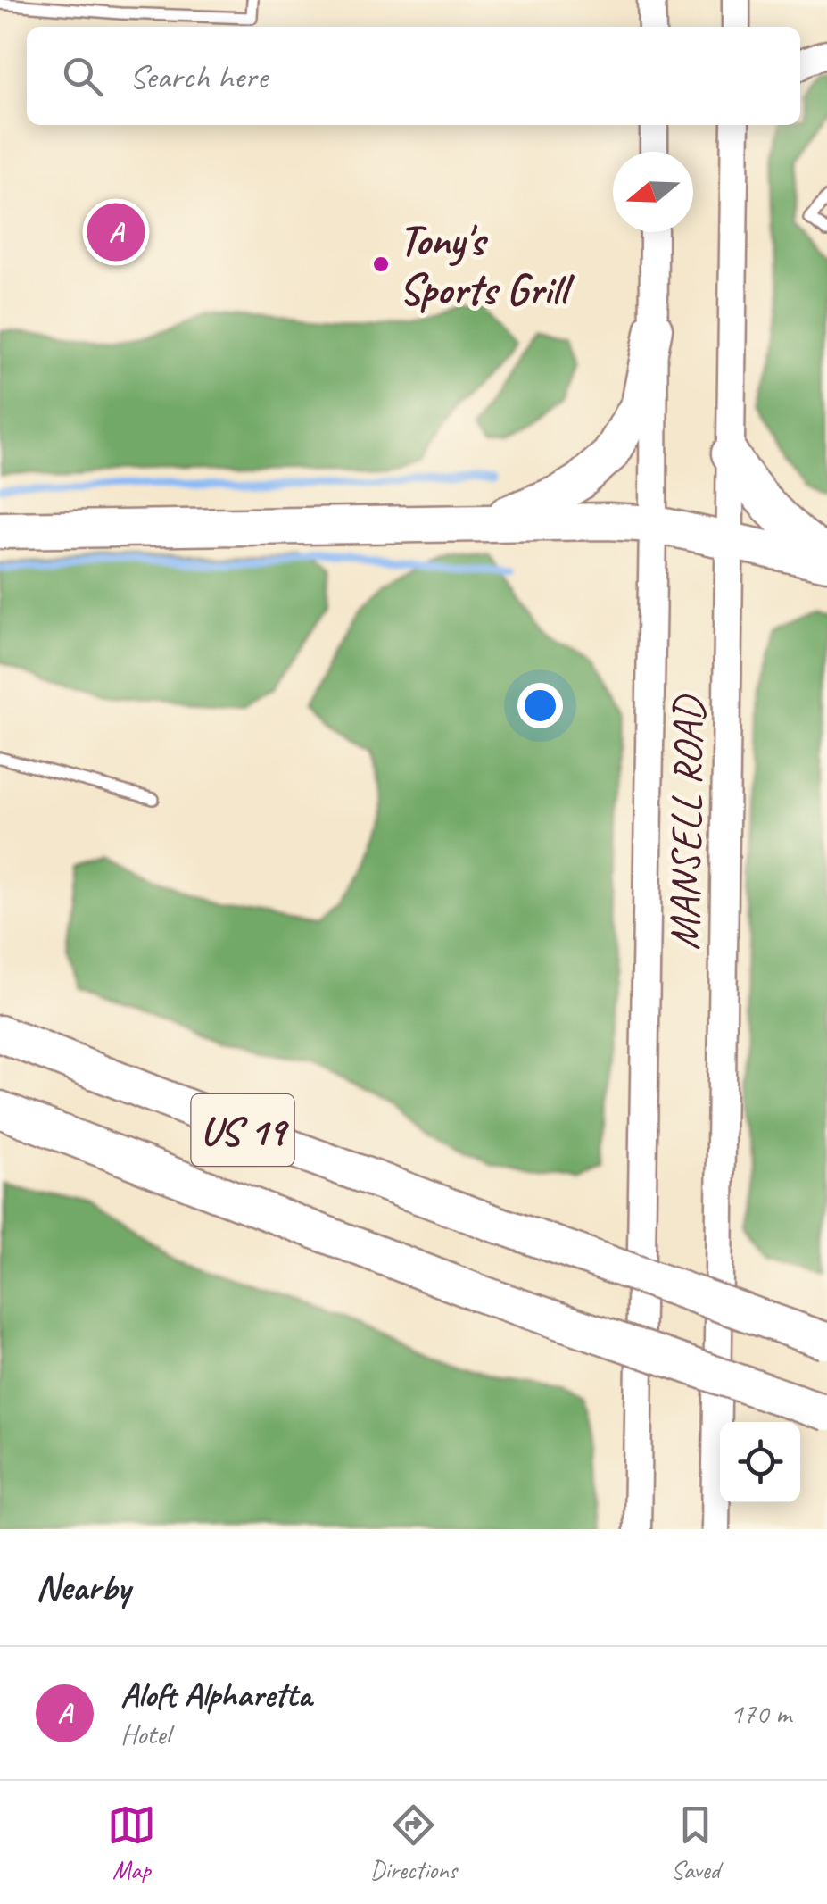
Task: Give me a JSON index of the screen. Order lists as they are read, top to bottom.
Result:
{
  "streets": {
    "highway": ["US 19"],
    "main road": ["MANSELL ROAD"]
  },
  "places": ["Tony's Sports Grill"],
  "north": "left",
  "page": {
    "search": "Search here",
    "pins": "A",
    "heading": "Nearby",
    "list": [
      {
        "mark": "A",
        "name": "Aloft Alpharetta",
        "note": "Hotel",
        "value": "170 m"
      }
    ],
    "nav": ["Map", "Directions", "Saved"]
  }
}
